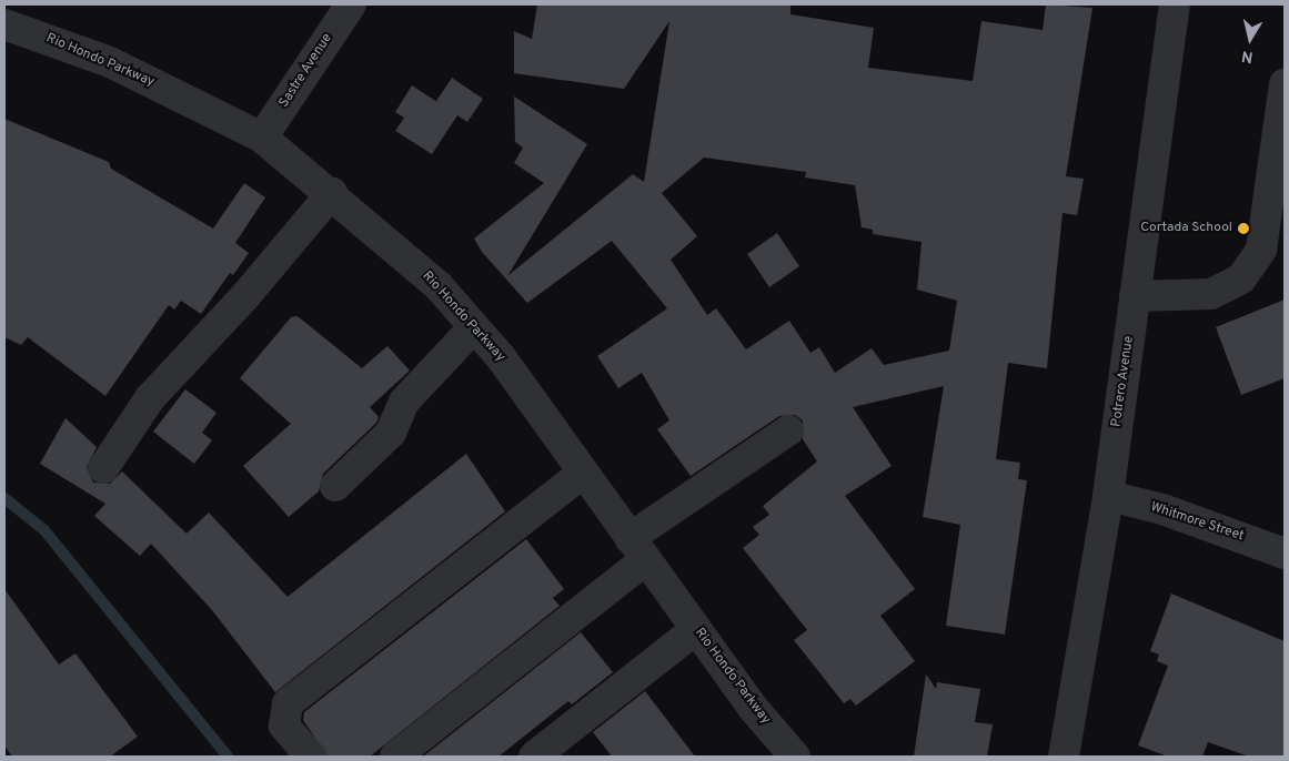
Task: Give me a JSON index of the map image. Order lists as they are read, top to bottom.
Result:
{
  "streets": {
    "street": [
      "Rio Hondo Parkway",
      "Sastre Avenue",
      "Potrero Avenue",
      "Whitmore Street"
    ]
  },
  "crossings": [
    ["Rio Hondo Parkway", "Sastre Avenue"],
    ["Potrero Avenue", "Whitmore Street"]
  ],
  "places": ["Cortada School"],
  "north": "bottom"
}
